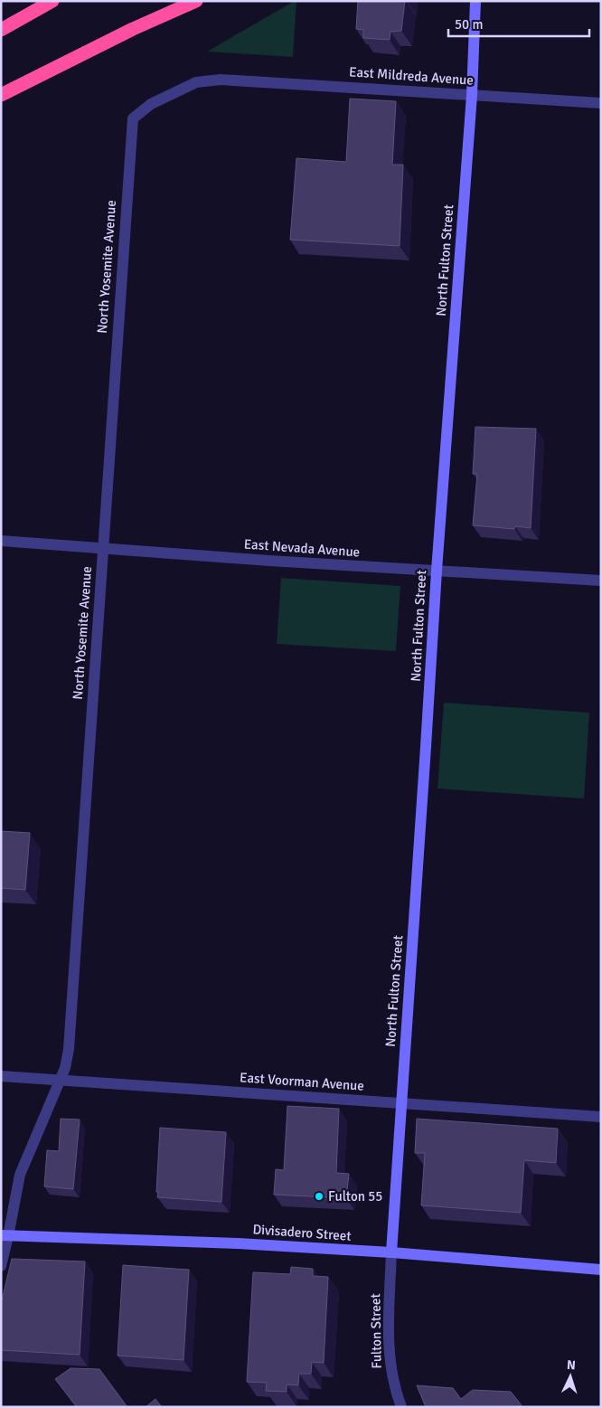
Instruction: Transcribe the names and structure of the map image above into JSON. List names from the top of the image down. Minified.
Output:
{"streets":{"main road":["North Fulton Street","Divisadero Street"],"street":["East Mildreda Avenue","North Yosemite Avenue","East Nevada Avenue","East Voorman Avenue","Fulton Street"]},"crossings":[["East Mildreda Avenue","North Fulton Street"],["East Mildreda Avenue","North Yosemite Avenue"],["North Fulton Street","East Nevada Avenue"],["North Fulton Street","East Voorman Avenue"],["North Fulton Street","Divisadero Street"],["North Fulton Street","Fulton Street"],["North Yosemite Avenue","East Nevada Avenue"],["North Yosemite Avenue","East Voorman Avenue"],["North Yosemite Avenue","Divisadero Street"],["Divisadero Street","Fulton Street"]],"places":["Fulton 55"],"scale_bar":"50 m","north":"top"}
